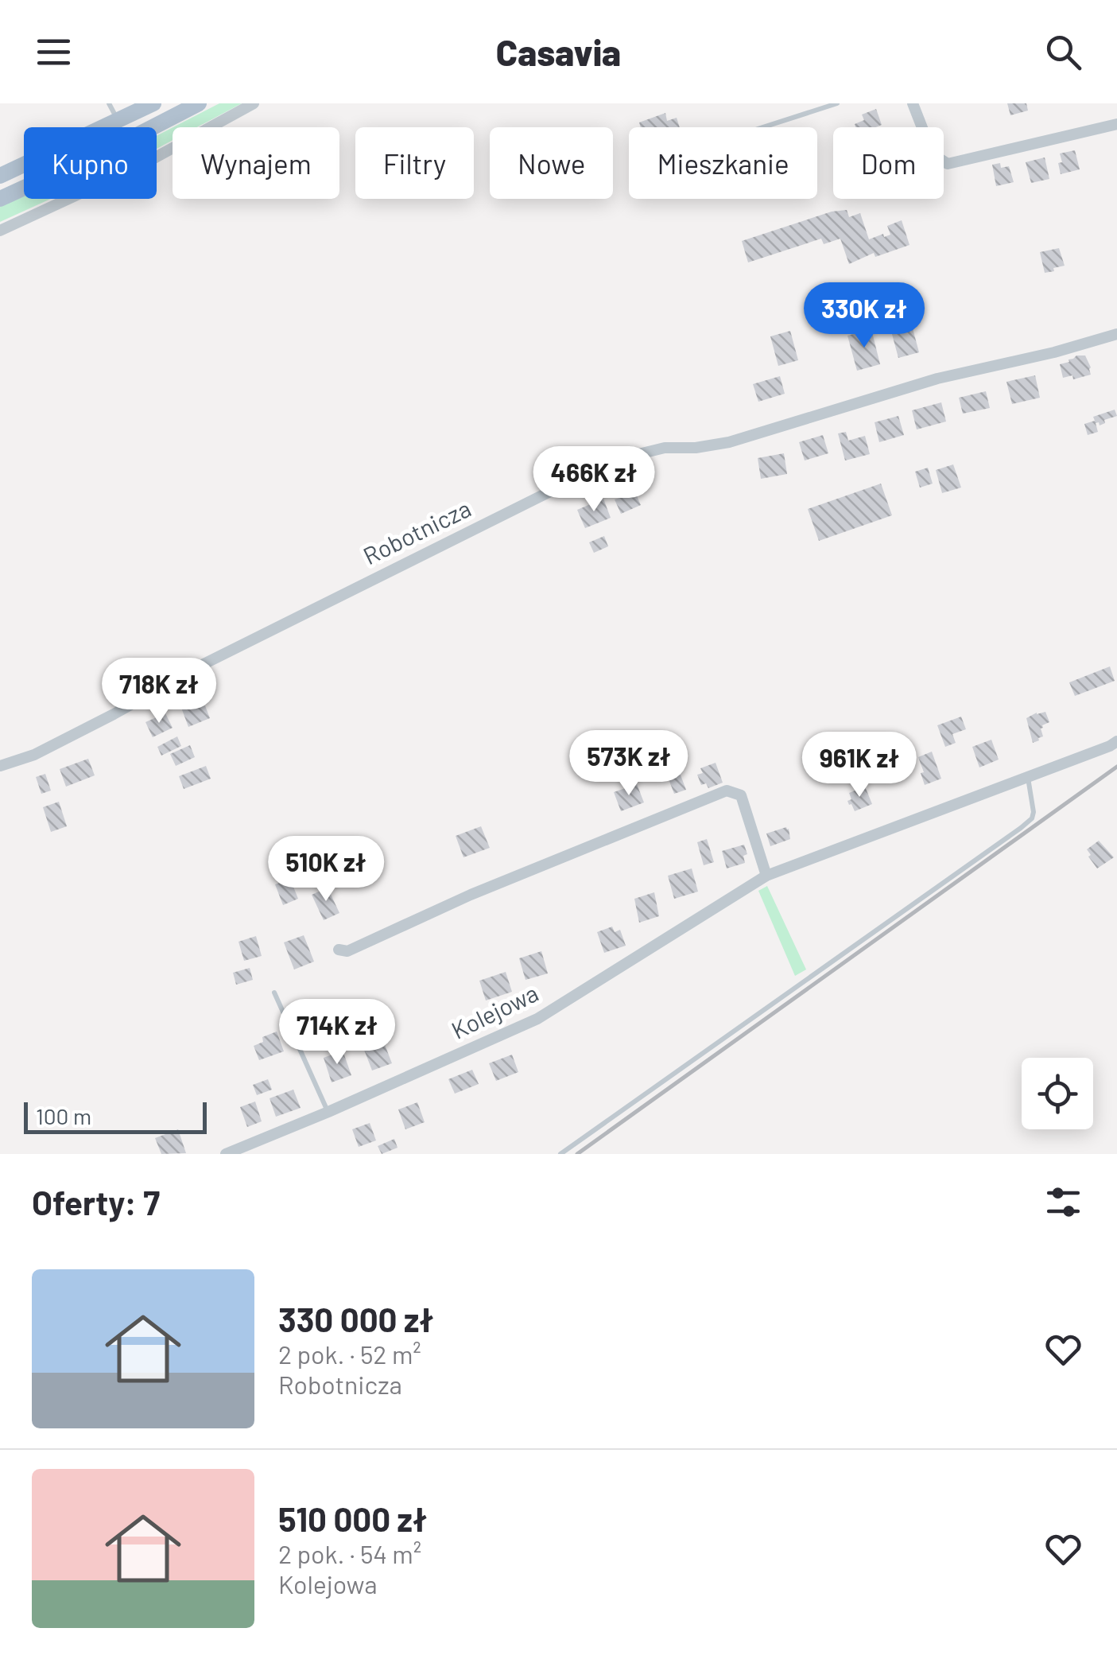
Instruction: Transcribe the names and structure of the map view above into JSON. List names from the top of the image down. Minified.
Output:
{"streets":{"street":["Robotnicza","Kolejowa"]},"scale_bar":"100 m","page":{"header":"Casavia","chip":["Kupno","Wynajem","Filtry","Nowe","Mieszkanie","Dom"],"price":["330K zł","466K zł","718K zł","573K zł","961K zł","510K zł","714K zł"],"scale":"100 m","heading":"Oferty: 7","list":[{"name":"330 000 zł","note":"2 pok. · 52 m² · Robotnicza"},{"name":"510 000 zł","note":"2 pok. · 54 m² · Kolejowa"}]}}
